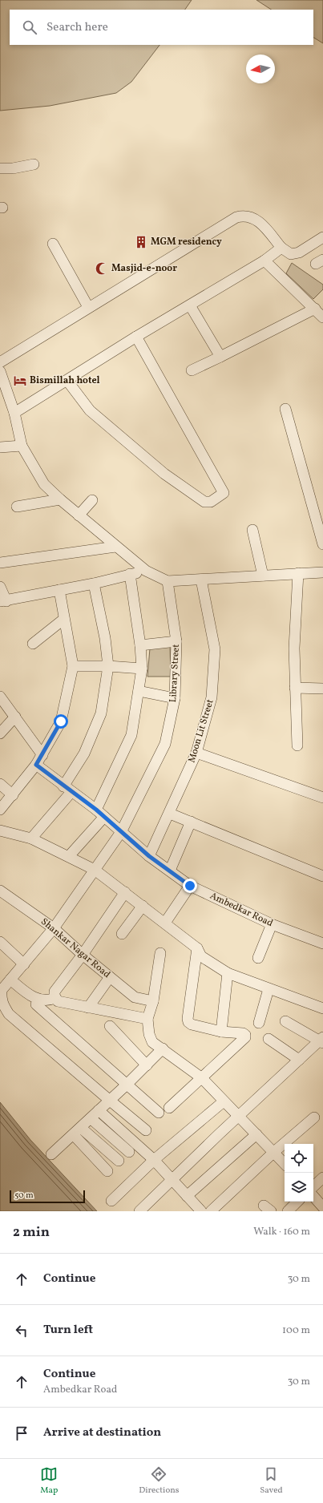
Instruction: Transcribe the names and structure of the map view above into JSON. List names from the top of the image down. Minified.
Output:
{"streets":{"street":["Library Street","Moon Lit Street","Ambedkar Road","Shankar Nagar Road"]},"crossings":[["Library Street","Ambedkar Road"],["Library Street","Shankar Nagar Road"],["Moon Lit Street","Ambedkar Road"]],"places":{"building":["MGM residency"],"mosque":["Masjid-e-noor"],"hotel":["Bismillah hotel"]},"scale_bar":"50 m","north":"left","page":{"search":"Search here","scale":"50 m","heading":["2 min","Walk · 160 m"],"list":[["Continue","30 m"],["Turn left","100 m"],["Continue","Ambedkar Road","30 m"],"Arrive at destination"],"nav":["Map","Directions","Saved"]}}
